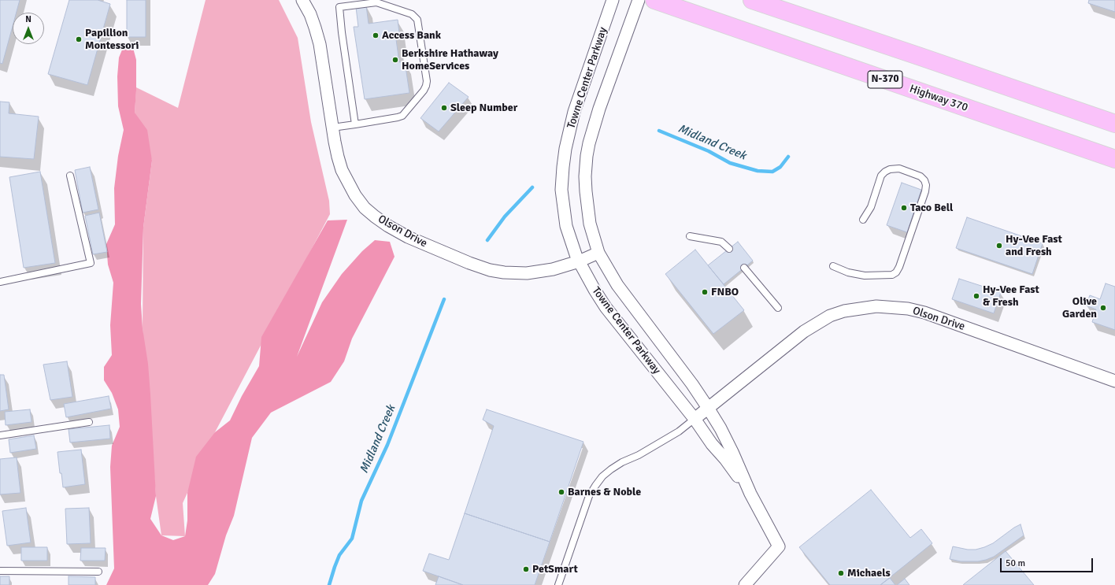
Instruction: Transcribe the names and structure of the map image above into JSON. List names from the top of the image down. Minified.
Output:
{"streets":{"highway":["N-370","Highway 370"],"street":["Towne Center Parkway","Olson Drive"]},"crossings":[["Towne Center Parkway","Olson Drive"]],"water":["Midland Creek"],"places":["Access Bank","Papillion Montessori","Berkshire Hathaway HomeServices","Sleep Number","Taco Bell","Hy-Vee Fast and Fresh","FNBO","Hy-Vee Fast & Fresh","Olive Garden","Barnes & Noble","PetSmart","Michaels"],"scale_bar":"50 m","north":"top"}
